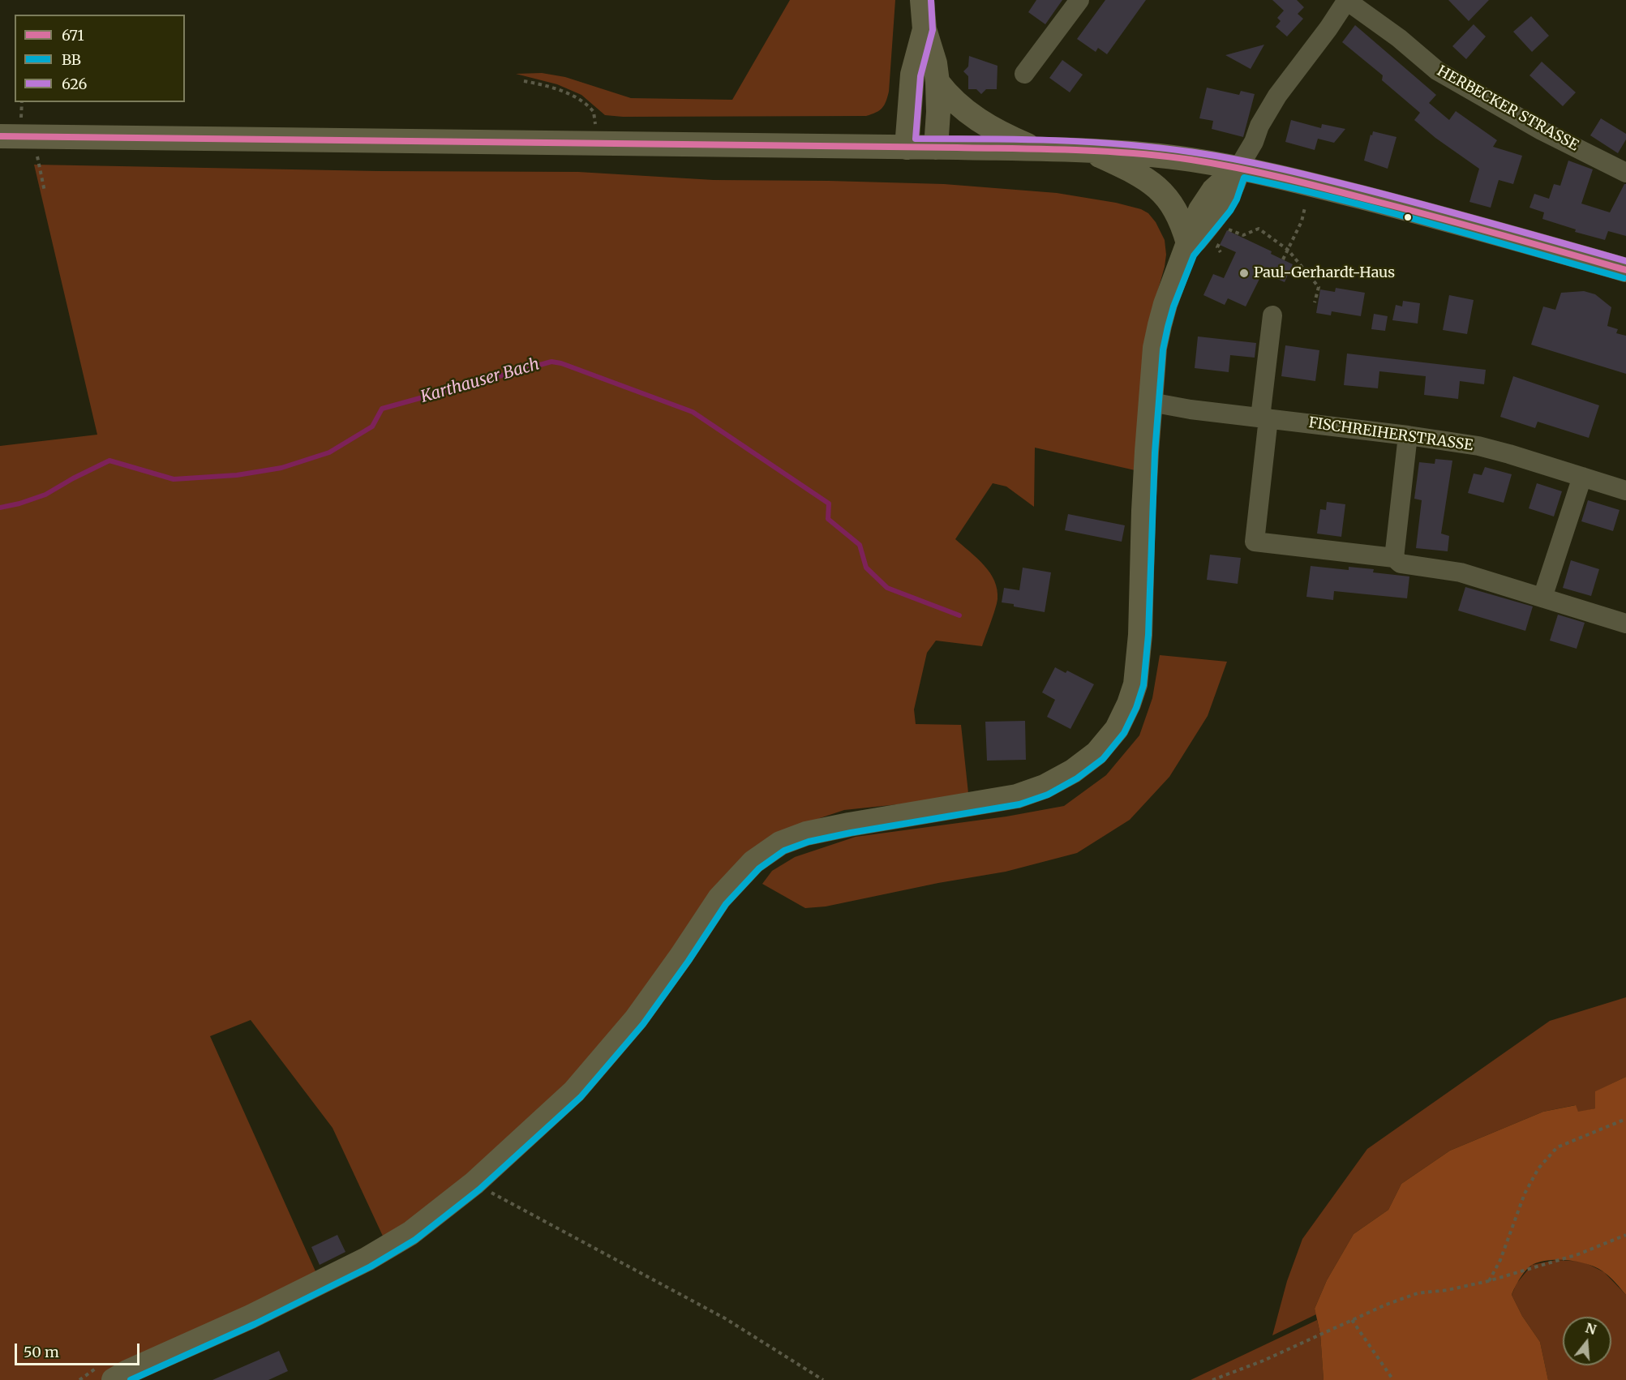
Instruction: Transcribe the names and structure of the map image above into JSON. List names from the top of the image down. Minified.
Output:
{"streets":{"street":["HERBECKER STRASSE","FISCHREIHERSTRASSE"]},"water":["Karthauser Bach"],"places":["Paul-Gerhardt-Haus"],"lines":["transit line 626","transit line 671","transit line BB"],"legend":["671","BB","626"],"scale_bar":"50 m","north":"top"}
